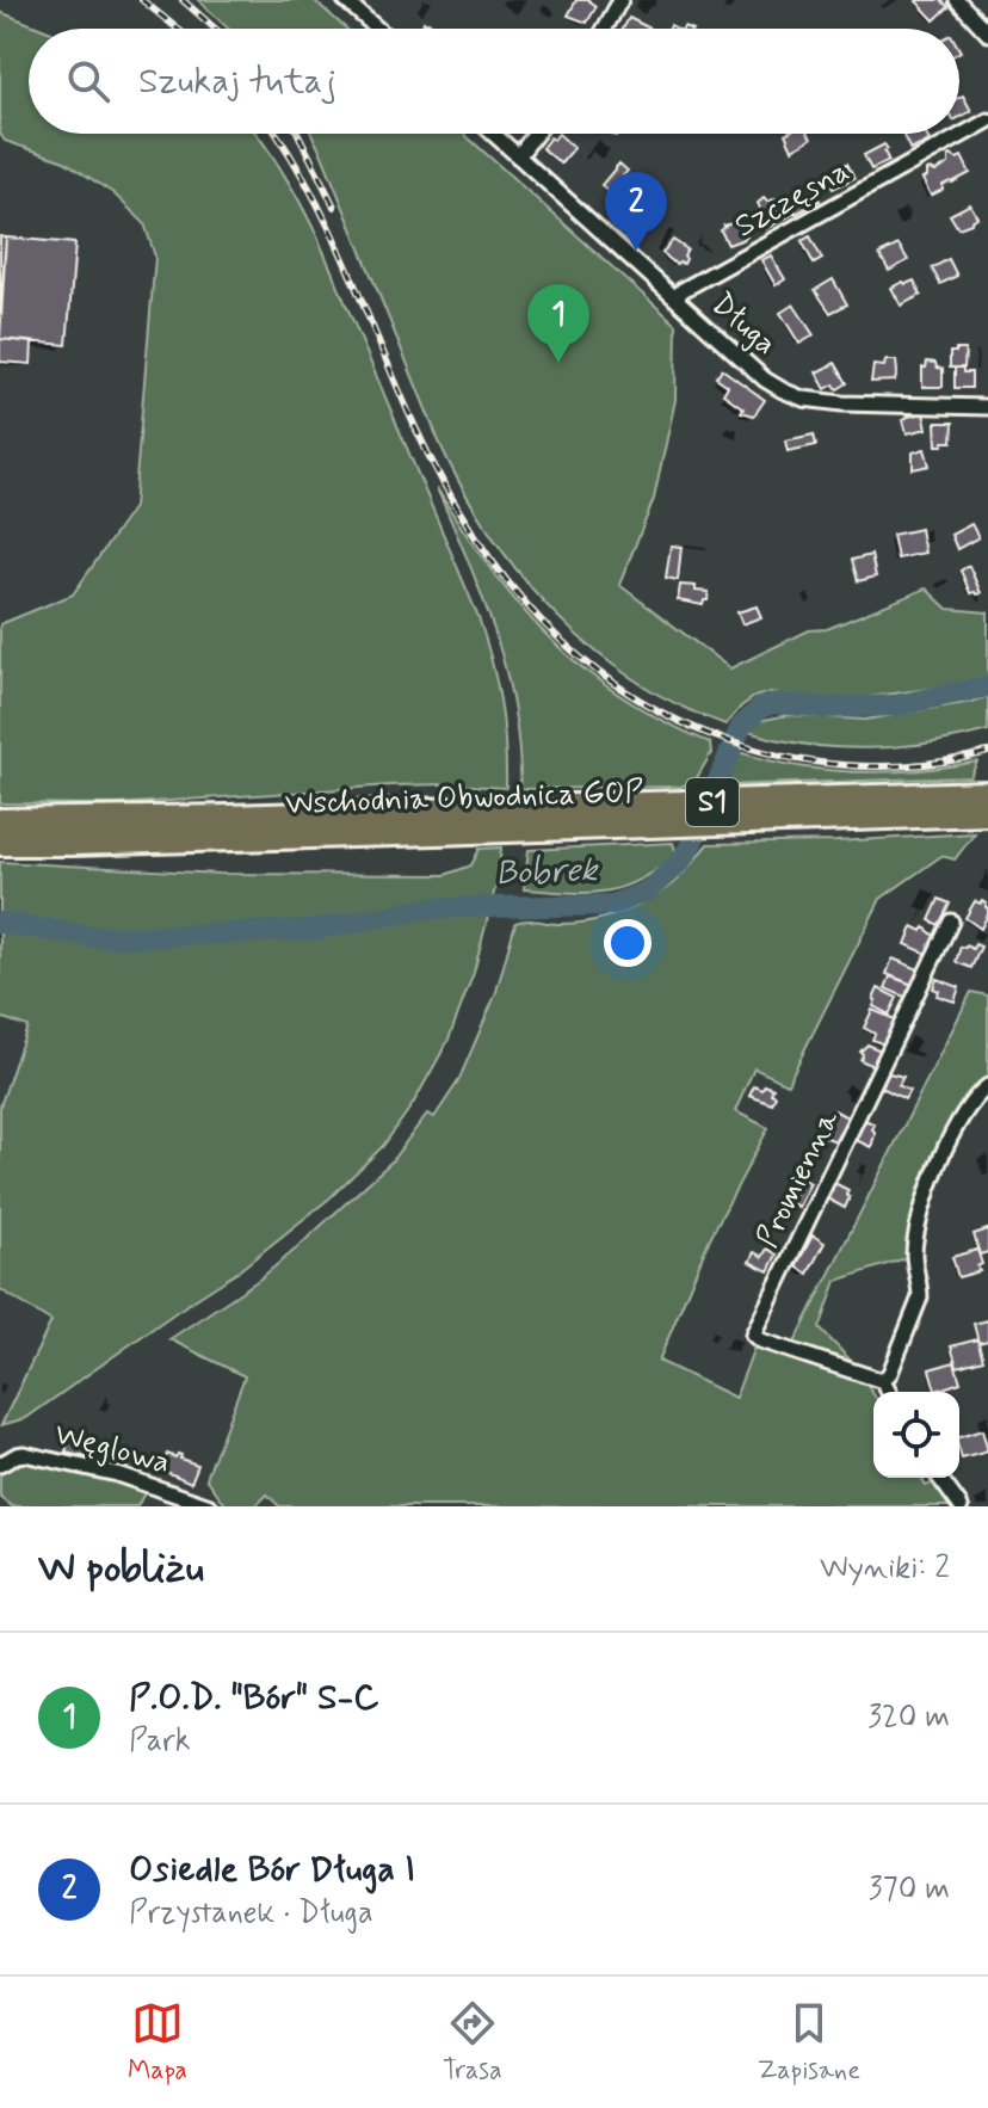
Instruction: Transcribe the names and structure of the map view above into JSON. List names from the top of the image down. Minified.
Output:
{"streets":{"highway":["Wschodnia Obwodnica GOP","S1"],"street":["Szczęsna","Długa","Promienna","Węglowa"]},"crossings":[["Szczęsna","Długa"]],"water":["Bobrek"],"page":{"search":"Szukaj tutaj","pins":["2","1"],"heading":["W pobliżu","Wyniki: 2"],"list":[{"mark":"1","name":"P.O.D. \"Bór\" S-C","note":"Park","value":"320 m"},{"mark":"2","name":"Osiedle Bór Długa I","note":"Przystanek · Długa","value":"370 m"}],"nav":["Mapa","Trasa","Zapisane"]}}
